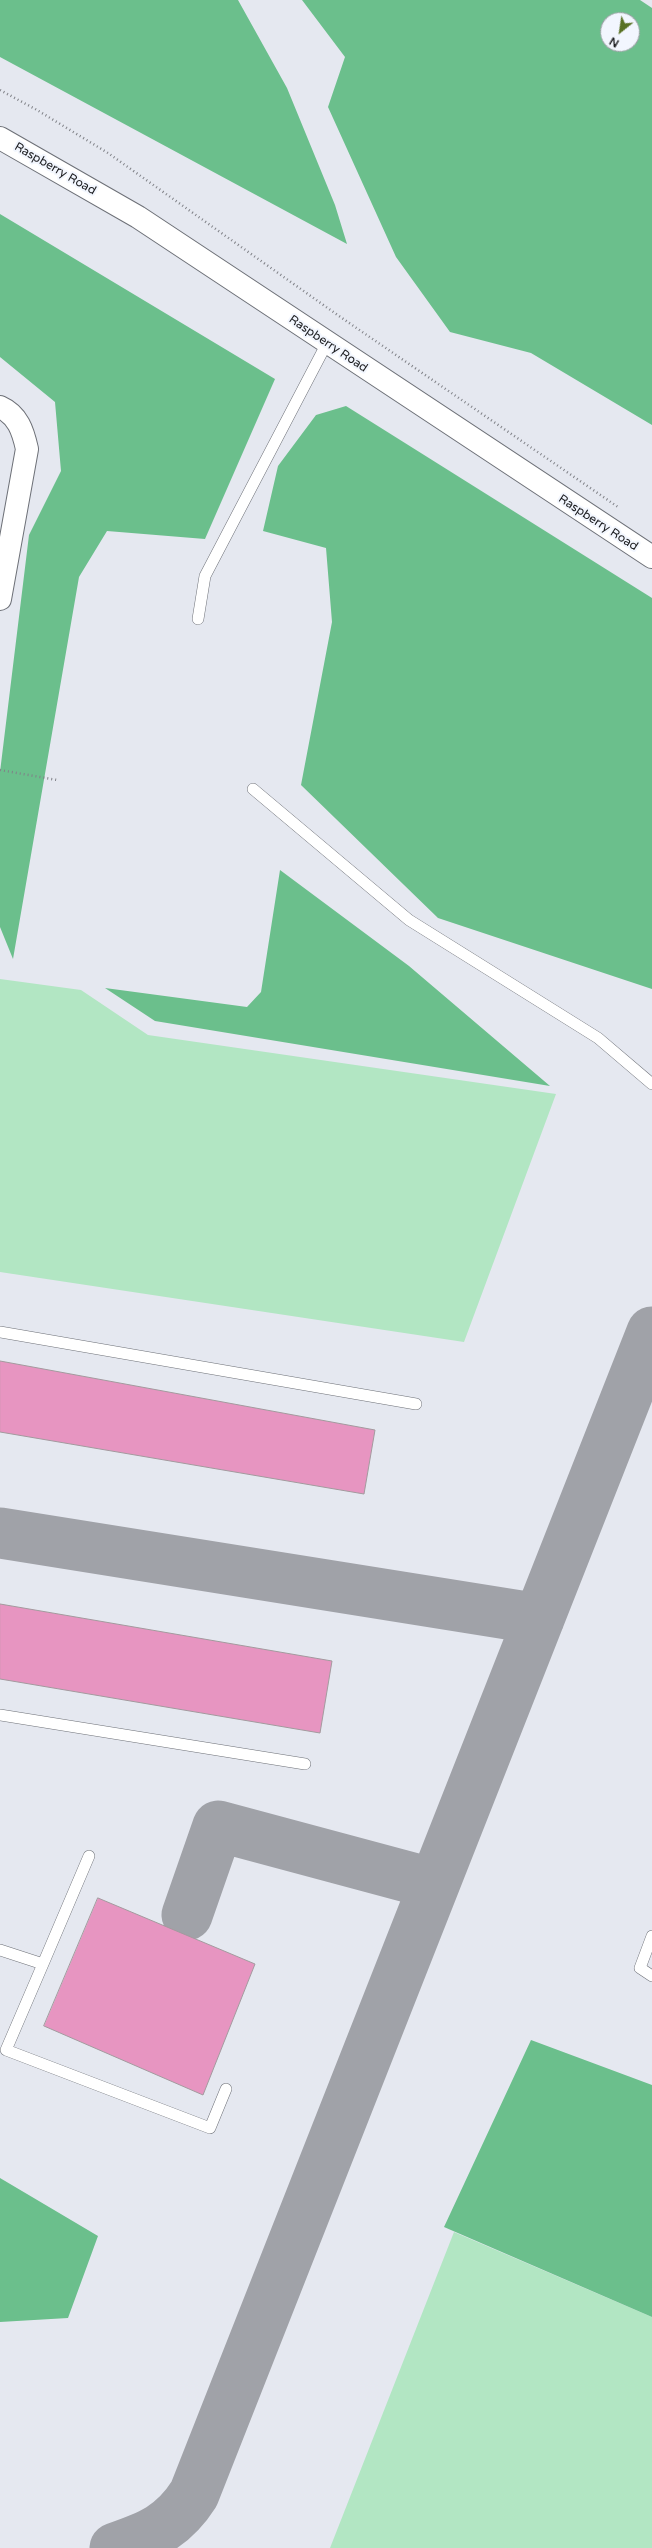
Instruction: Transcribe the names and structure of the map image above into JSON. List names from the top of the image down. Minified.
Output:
{"streets":{"street":["Raspberry Road"]},"north":"bottom left"}
